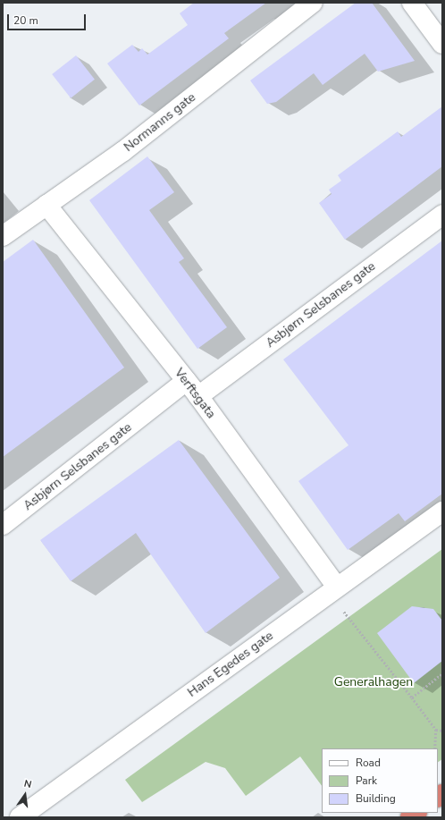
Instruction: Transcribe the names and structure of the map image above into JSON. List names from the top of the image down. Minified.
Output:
{"streets":{"street":["Normanns gate","Asbjørn Selsbanes gate","Verftsgata","Hans Egedes gate"]},"crossings":[["Normanns gate","Verftsgata"],["Asbjørn Selsbanes gate","Verftsgata"],["Verftsgata","Hans Egedes gate"]],"parks":["Generalhagen"],"legend":["Road","Park","Building"],"scale_bar":"20 m","north":"top"}
